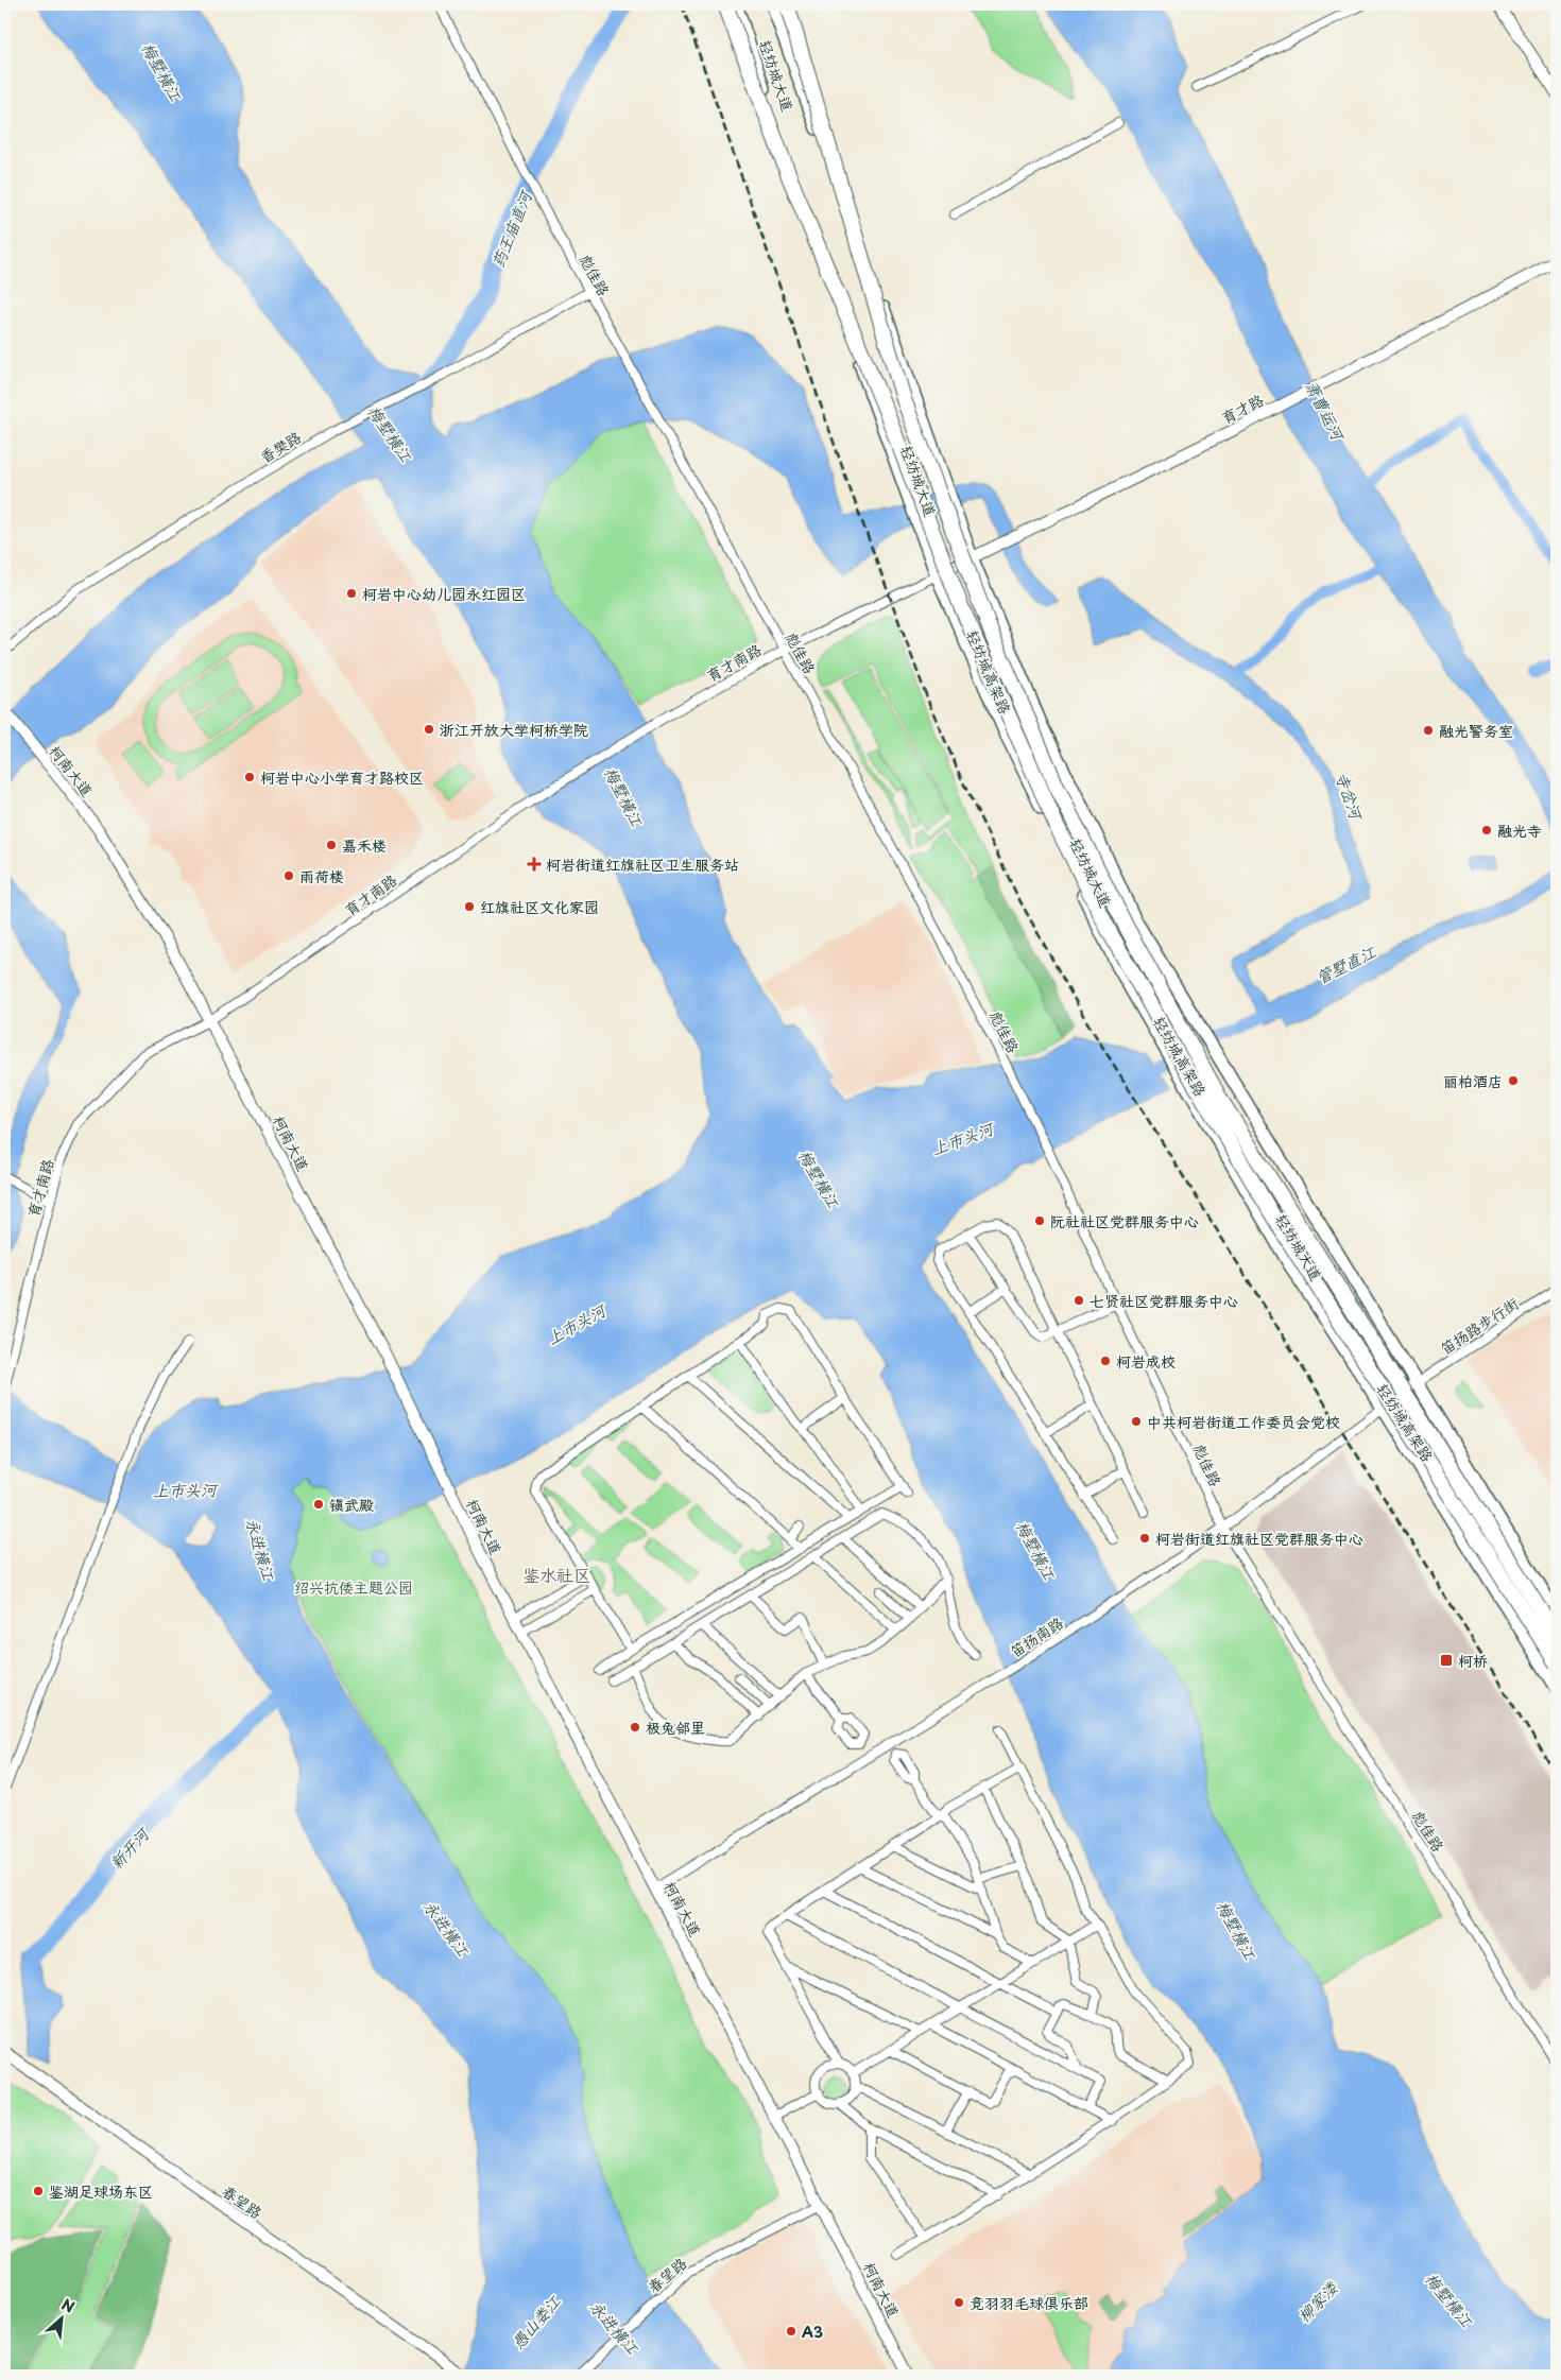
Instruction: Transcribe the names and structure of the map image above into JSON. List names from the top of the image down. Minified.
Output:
{"streets":{"highway":["轻纺城高架路"],"main road":["轻纺城大道","育才路","柯南大道","春望路"],"street":["彪佳路","香樊路","育才南路","笛扬路步行街","笛扬南路"]},"crossings":[["轻纺城大道","育才路"],["轻纺城大道","育才南路"],["轻纺城大道","笛扬路步行街"],["轻纺城大道","笛扬南路"],["彪佳路","香樊路"],["彪佳路","育才南路"],["彪佳路","笛扬南路"],["育才路","育才南路"],["育才南路","柯南大道"],["柯南大道","笛扬南路"],["柯南大道","春望路"],["笛扬路步行街","笛扬南路"]],"districts":["鉴水社区"],"water":["梅墅横江","药王庙直河","萧曹运河","寺岔河","管墅直江","上市头河","永进横江","新开河","柳家溇","愚山娄江"],"parks":["绍兴抗倭主题公园"],"places":{"other":["柯岩中心幼儿园永红园区","浙江开放大学柯桥学院","融光警务室","柯岩中心小学育才路校区","融光寺","嘉禾楼","雨荷楼","红旗社区文化家园","丽柏酒店","阮社社区党群服务中心","七贤社区党群服务中心","柯岩成校","中共柯岩街道工作委员会党校","镇武殿","柯岩街道红旗社区党群服务中心","极兔邻里","鉴湖足球场东区","竞羽羽毛球俱乐部","A3"],"health":["柯岩街道红旗社区卫生服务站"],"transit":["柯桥"]},"north":"top right"}
